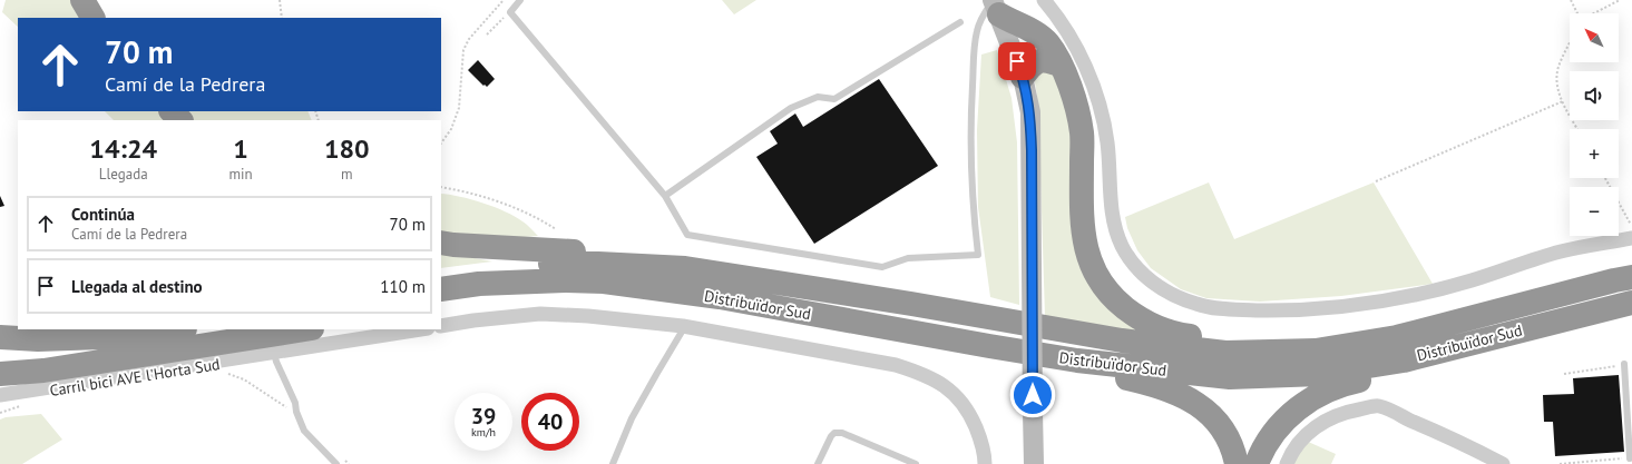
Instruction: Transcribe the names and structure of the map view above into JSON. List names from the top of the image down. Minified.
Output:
{"streets":{"highway":["Distribuïdor Sud"],"path":["Carril bici AVE l'Horta Sud"]},"north":"top left","page":{"map_buttons":["+","−"],"turn":["70 m","Camí de la Pedrera"],"eta":["14:24","Llegada","1","min","180","m"],"list":[{"name":"Continúa","note":"Camí de la Pedrera","value":"70 m"},{"name":"Llegada al destino","value":"110 m"}],"speed":"39 km/h","limit":"40"}}
